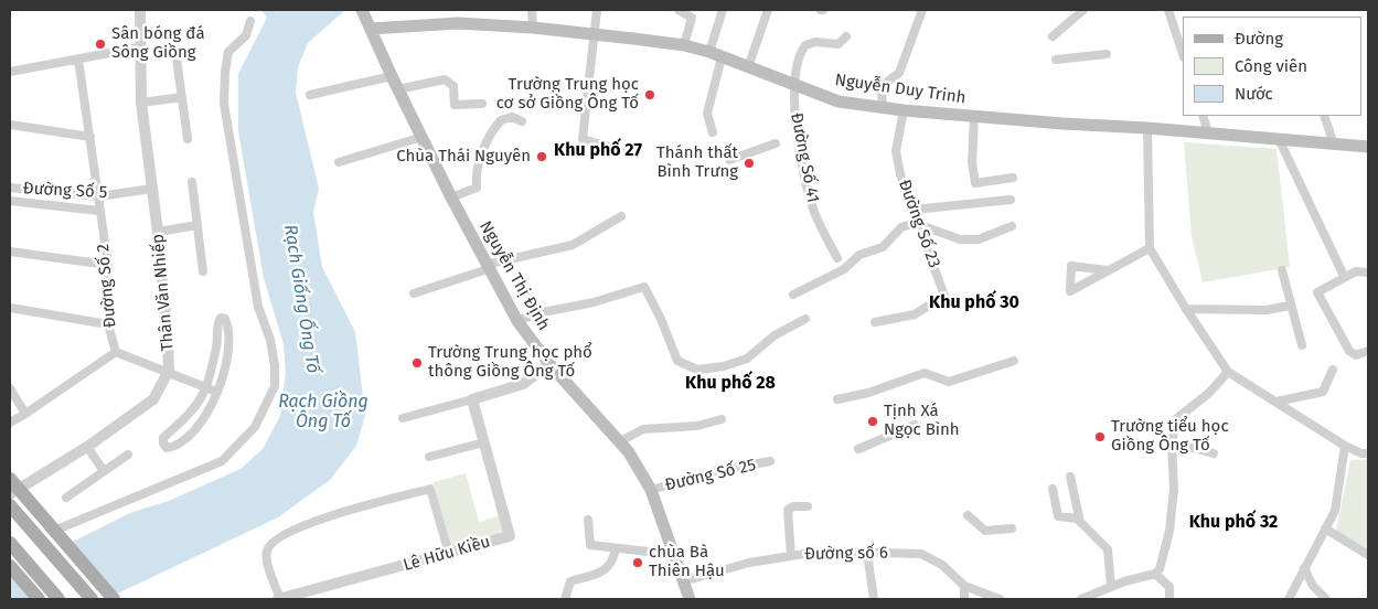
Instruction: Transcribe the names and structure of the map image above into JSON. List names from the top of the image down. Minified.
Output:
{"streets":{"main road":["Nguyễn Duy Trinh","Nguyễn Thị Định"],"street":["Đường Số 41","Đường Số 5","Đường Số 23","Đường Số 2","Thân Văn Nhiếp","Đường Số 25","Lê Hữu Kiều","Đường số 6"]},"crossings":[["Nguyễn Duy Trinh","Đường Số 41"],["Nguyễn Duy Trinh","Đường Số 23"],["Nguyễn Duy Trinh","Nguyễn Thị Định"],["Đường Số 5","Đường Số 2"],["Đường Số 5","Thân Văn Nhiếp"],["Nguyễn Thị Định","Đường Số 25"],["Nguyễn Thị Định","Đường số 6"]],"districts":["Khu phố 27","Khu phố 30","Khu phố 28","Khu phố 32"],"water":["Rạch Giống Ống Tố","Rạch Giồng Ông Tố"],"places":["Sân bóng đá Sông Giồng","Trường Trung học cơ sở Giồng Ông Tố","Chùa Thái Nguyên","Thánh thất Bình Trưng","Trường Trung học phổ thông Giồng Ông Tố","Tịnh Xá Ngọc Bình","Trường tiểu học Giồng Ông Tố","chùa Bà Thiên Hậu"],"legend":["Đường","Công viên","Nước"]}
